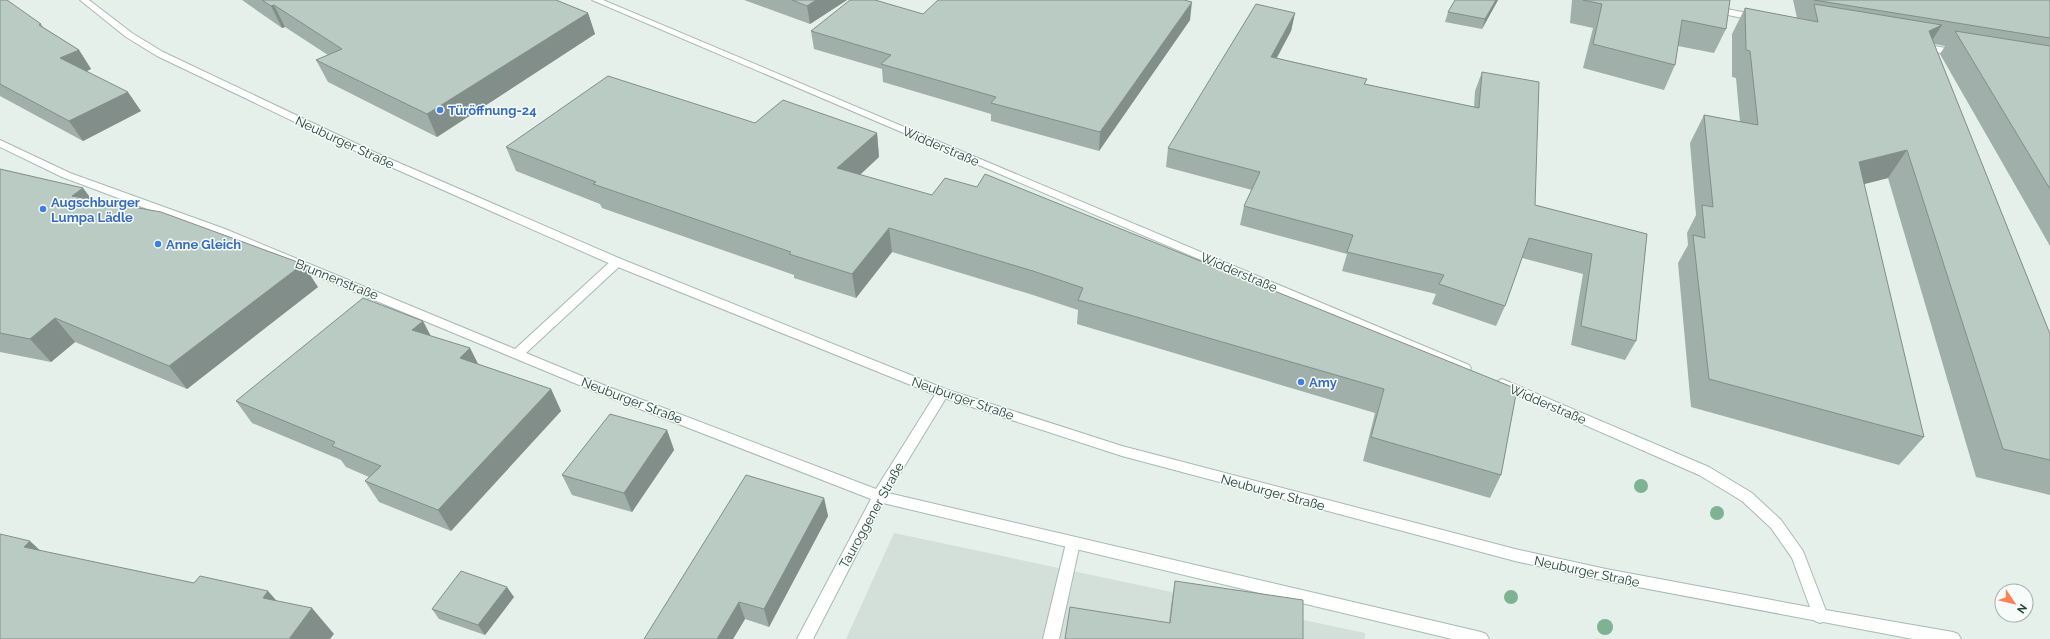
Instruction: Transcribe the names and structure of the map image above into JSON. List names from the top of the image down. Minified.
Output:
{"streets":{"street":["Neuburger Straße","Widderstraße","Brunnenstraße","Tauroggener Straße"]},"crossings":[["Neuburger Straße","Widderstraße"],["Neuburger Straße","Brunnenstraße"],["Neuburger Straße","Tauroggener Straße"]],"places":["Türöffnung-24","Augschburger Lumpa Lädle","Anne Gleich","Amy"],"north":"bottom right"}
